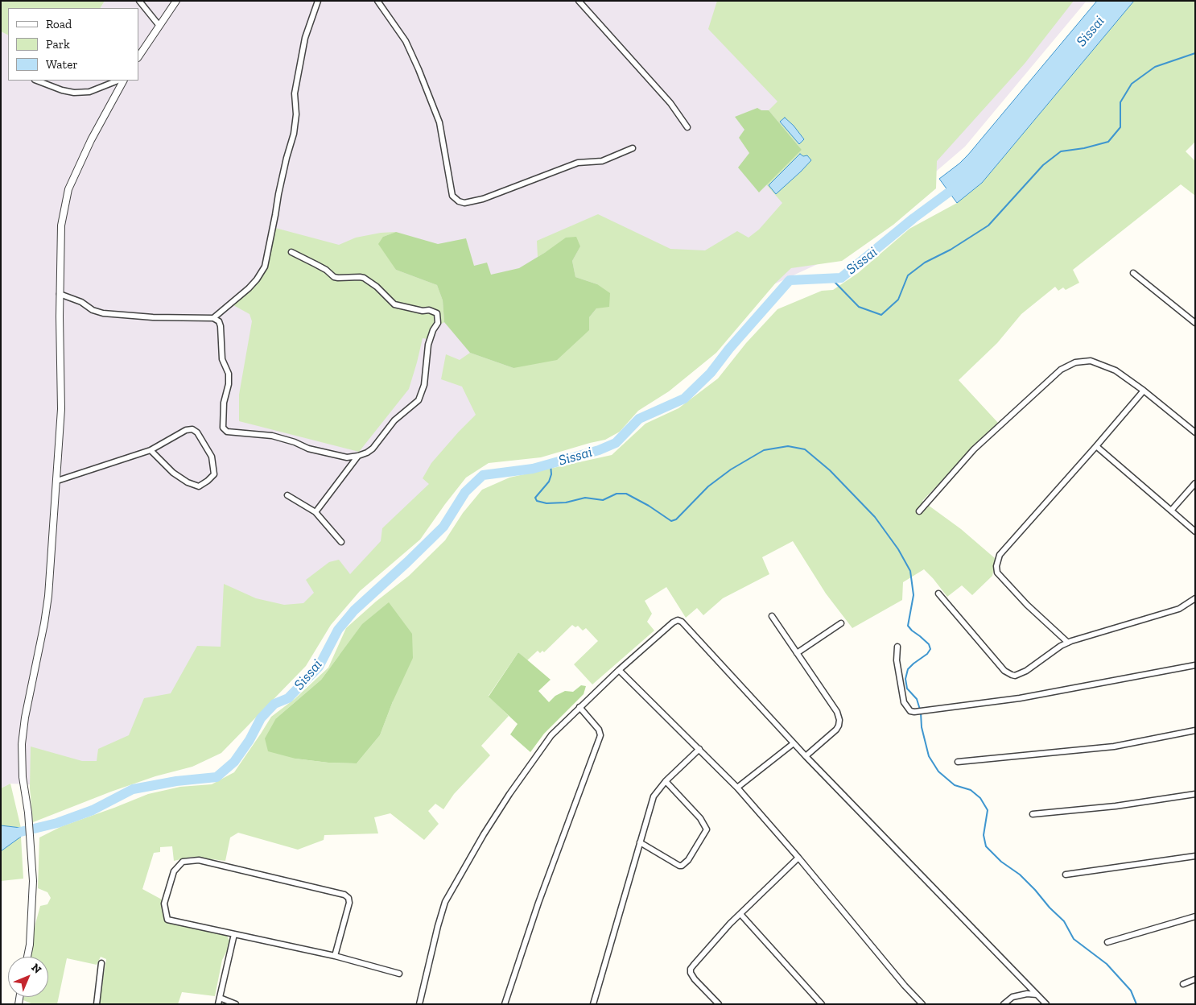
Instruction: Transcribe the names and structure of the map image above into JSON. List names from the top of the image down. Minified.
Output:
{"water":["Sissai"],"legend":["Road","Park","Water"],"north":"top right"}
